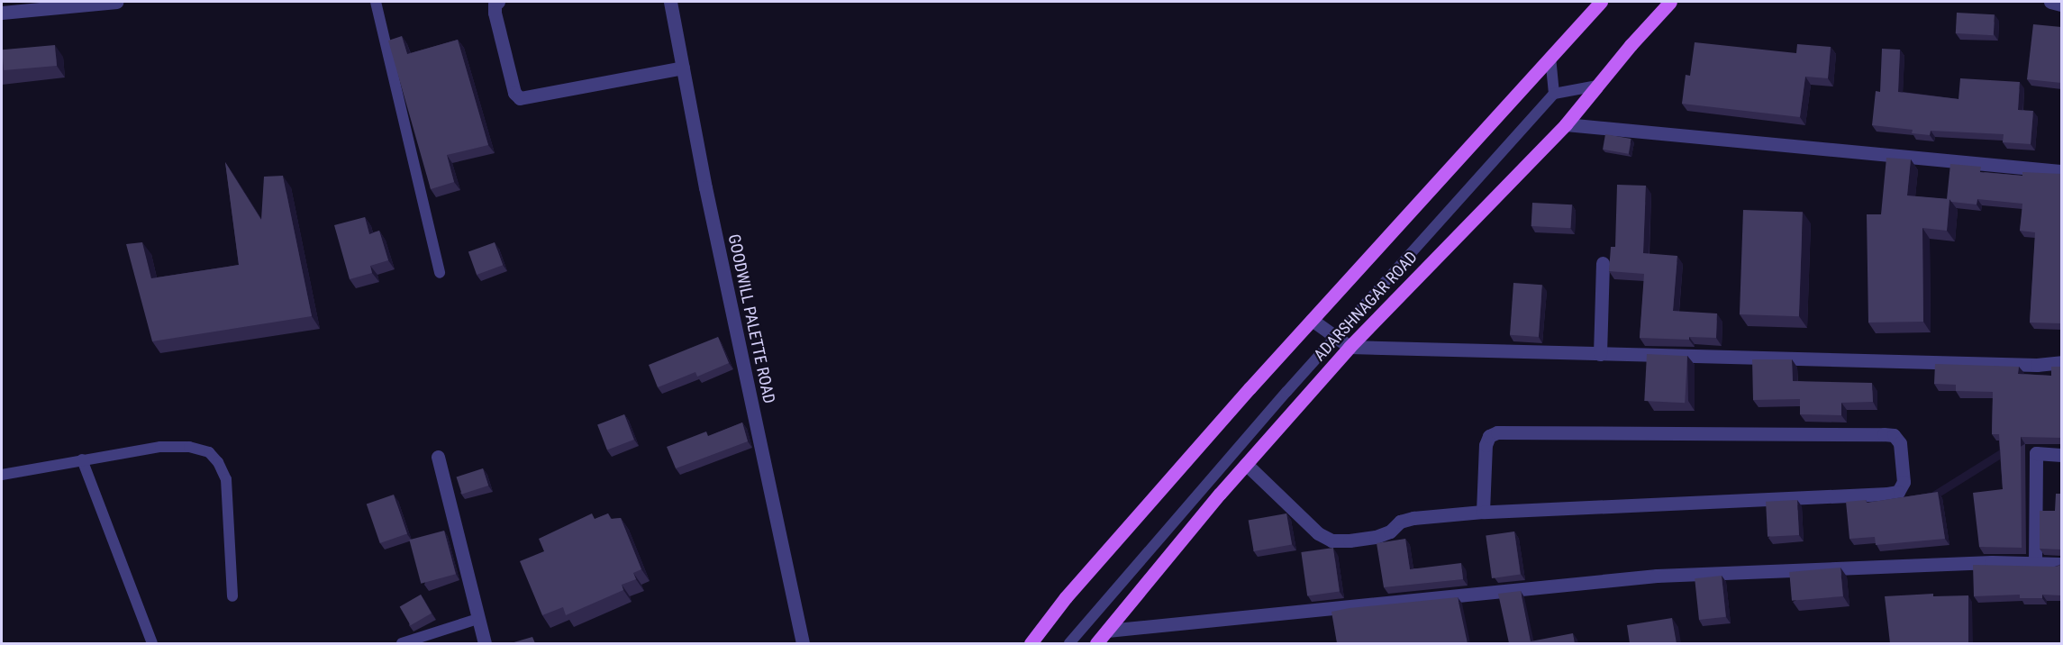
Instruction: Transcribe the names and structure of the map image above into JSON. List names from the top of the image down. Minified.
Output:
{"streets":{"main road":["ADARSHNAGAR ROAD"],"street":["GOODWILL PALETTE ROAD"]}}
